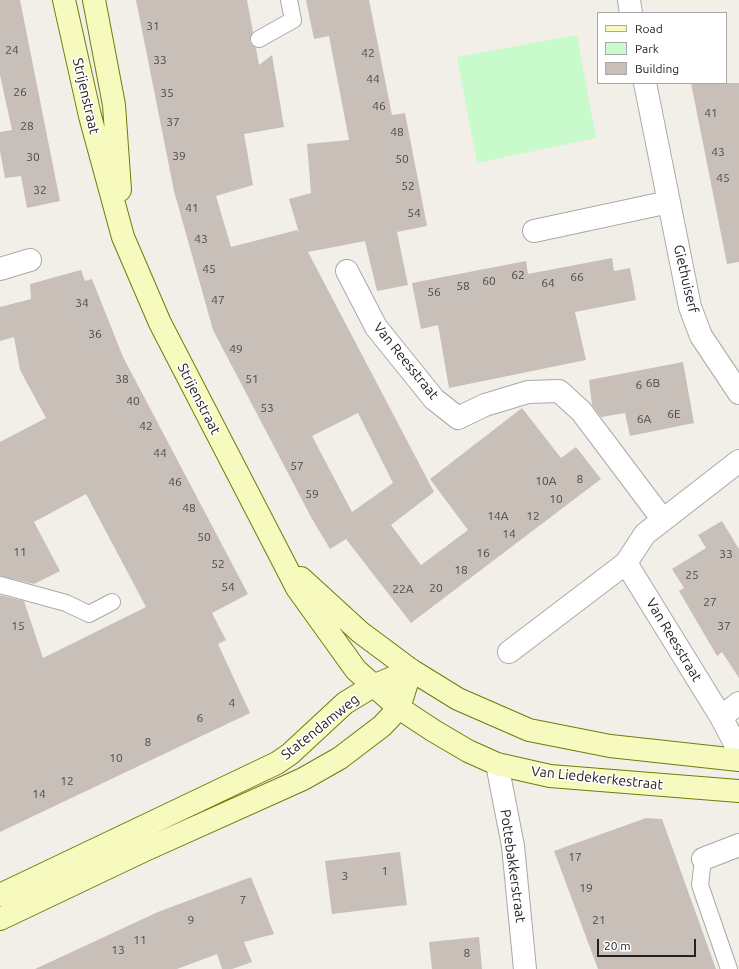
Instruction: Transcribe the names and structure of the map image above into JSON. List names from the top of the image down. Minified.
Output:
{"streets":{"street":["Strijenstraat","Giethuiserf","Van Reesstraat","Statendamweg","Van Liedekerkestraat","Pottebakkerstraat"]},"crossings":[["Strijenstraat","Statendamweg"],["Strijenstraat","Van Liedekerkestraat"],["Statendamweg","Van Liedekerkestraat"],["Van Liedekerkestraat","Pottebakkerstraat"]],"house_numbers":["31","24","42","33","44","26","35","46","41","37","28","48","43","39","30","50","45","52","32","41","54","43","45","62","66","60","64","58","56","47","34","36","49","38","51","6B","6","40","53","6E","6A","42","44","57","8","10A","46","59","10","48","14A","12","14","50","11","16","33","52","18","25","54","20","22A","27","15","37","4","6","8","10","12","14","17","1","3","19","7","9","21","11","13","8"],"legend":["Road","Park","Building"],"scale_bar":"20 m"}
